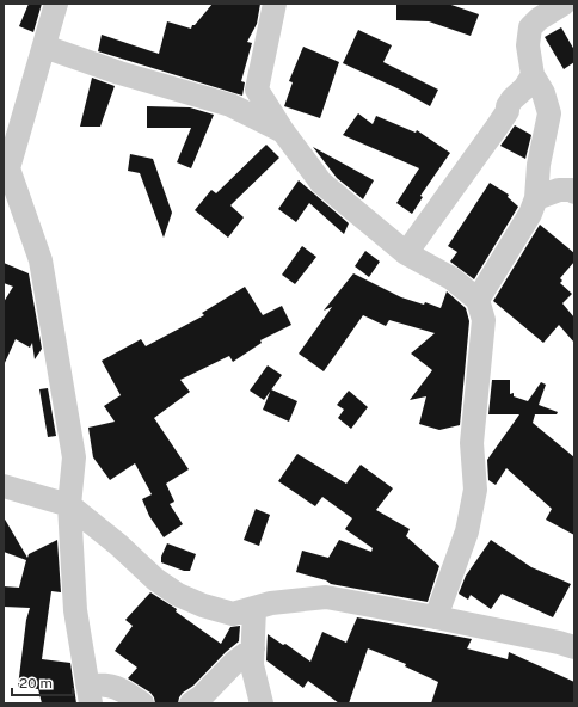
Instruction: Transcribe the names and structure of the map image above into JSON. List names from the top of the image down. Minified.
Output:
{"scale_bar":"20 m"}
